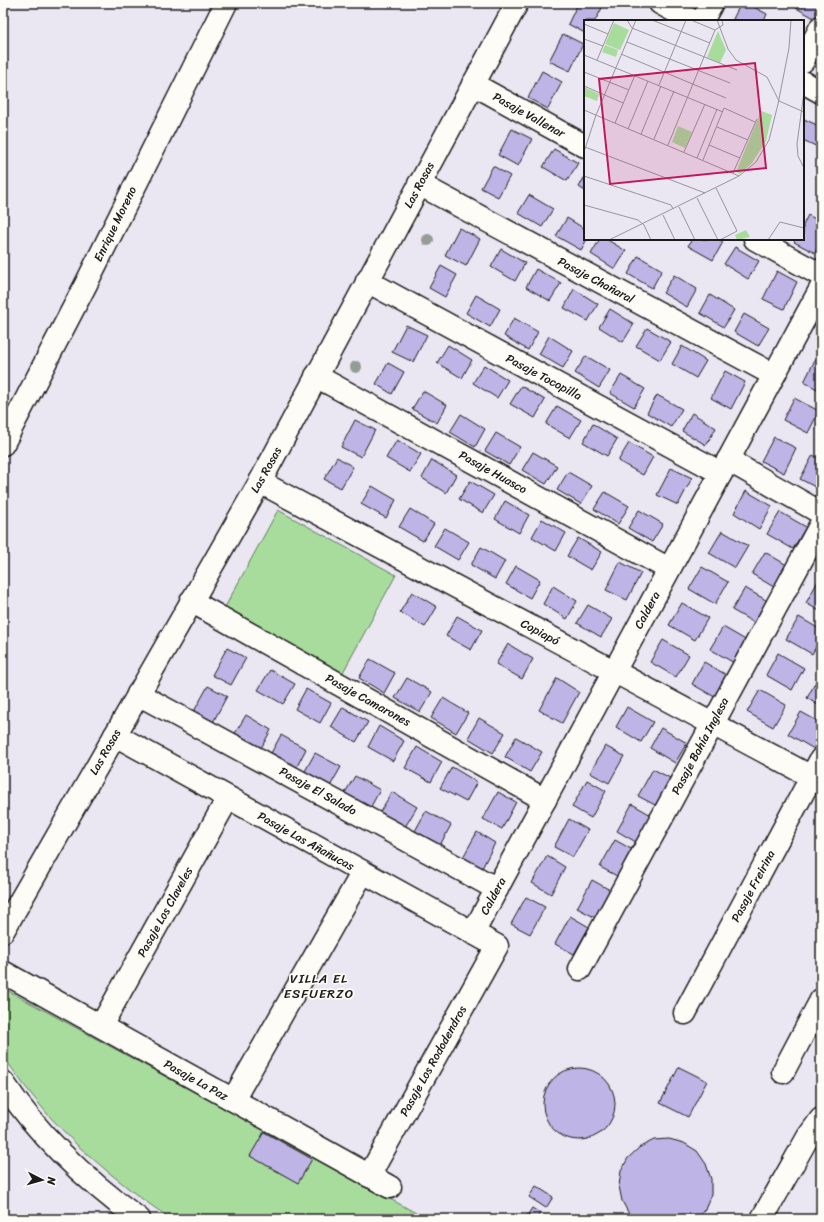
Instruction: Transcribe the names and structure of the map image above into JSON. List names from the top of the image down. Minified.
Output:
{"streets":{"street":["Pasaje Vallenar","Las Rosas","Enrique Moreno","Pasaje Chañaral","Pasaje Tocopilla","Pasaje Huasco","Caldera","Copiapó","Pasaje Camarones","Pasaje Bahía Inglesa","Pasaje El Salado","Pasaje Las Añañucas","Pasaje Freirina","Pasaje Los Claveles","Pasaje Los Rododendros","Pasaje La Paz"]},"crossings":[["Pasaje Vallenar","Las Rosas"],["Las Rosas","Pasaje Chañaral"],["Las Rosas","Pasaje Tocopilla"],["Las Rosas","Pasaje Huasco"],["Las Rosas","Copiapó"],["Las Rosas","Pasaje Camarones"],["Las Rosas","Pasaje El Salado"],["Las Rosas","Pasaje Las Añañucas"],["Pasaje Chañaral","Caldera"],["Pasaje Tocopilla","Caldera"],["Pasaje Huasco","Caldera"],["Caldera","Copiapó"],["Caldera","Pasaje Camarones"],["Caldera","Pasaje El Salado"],["Caldera","Pasaje Las Añañucas"],["Copiapó","Pasaje Bahía Inglesa"],["Copiapó","Pasaje Freirina"],["Pasaje Las Añañucas","Pasaje Los Claveles"],["Pasaje Las Añañucas","Pasaje Los Rododendros"],["Pasaje Los Claveles","Pasaje La Paz"],["Pasaje Los Rododendros","Pasaje La Paz"]],"districts":["VILLA EL ESFUERZO"],"north":"right"}
